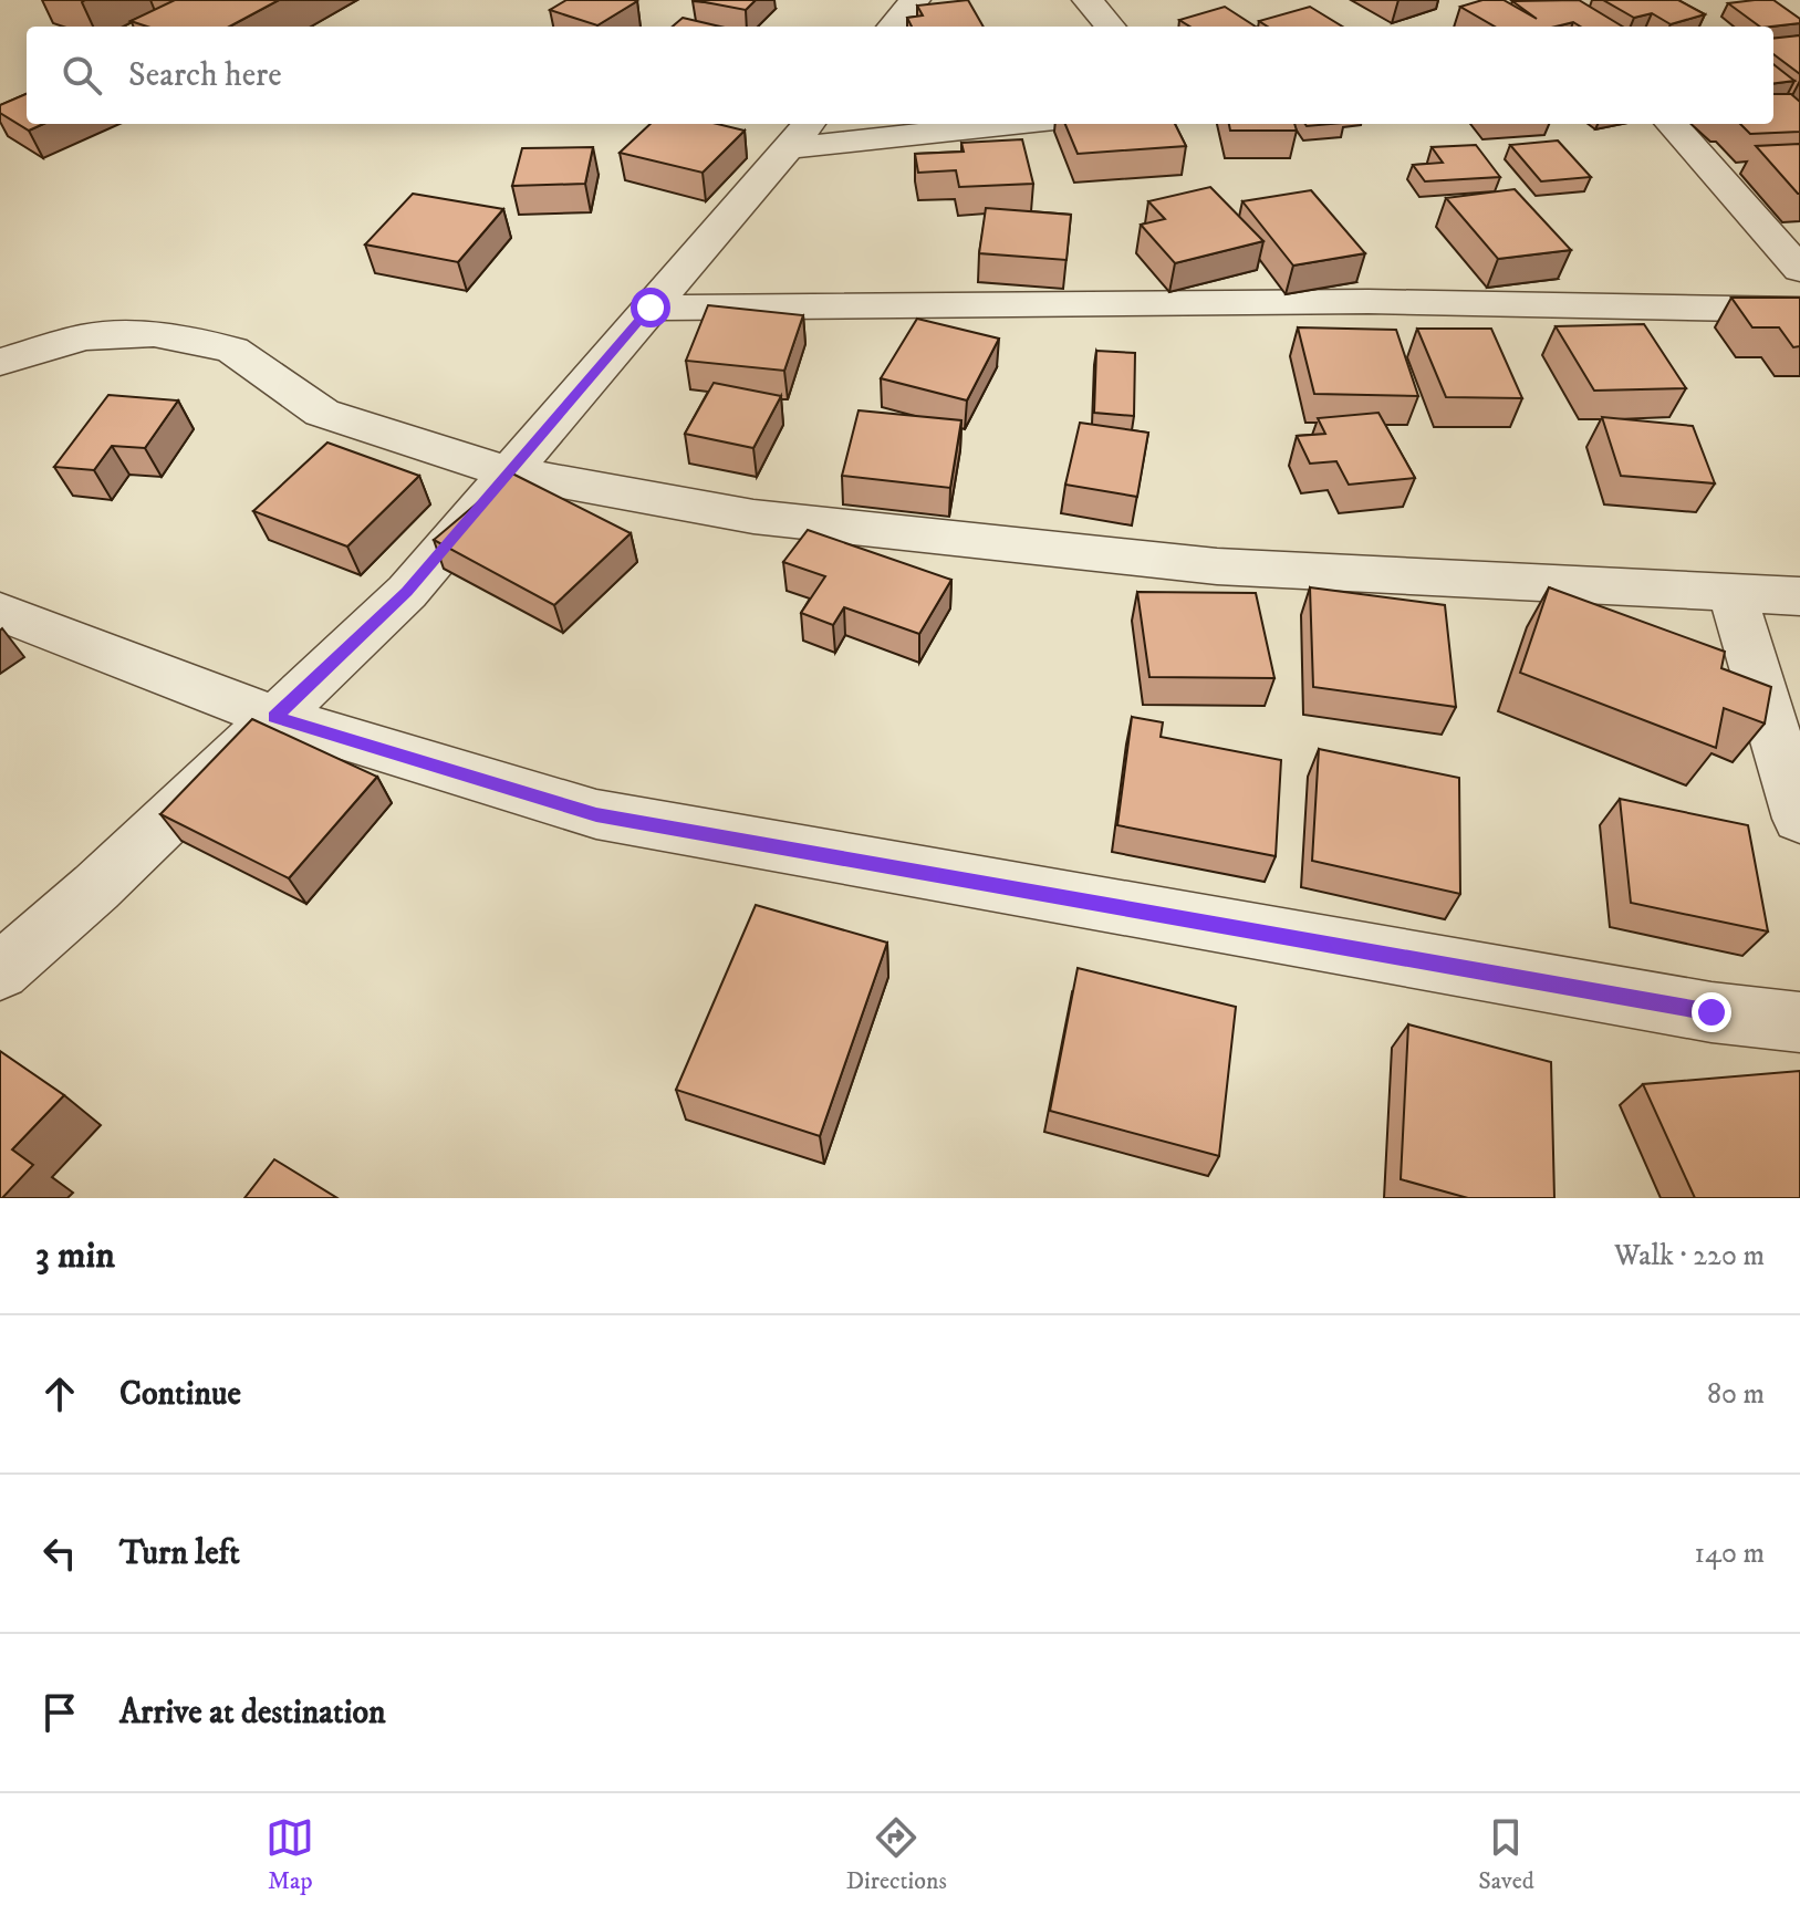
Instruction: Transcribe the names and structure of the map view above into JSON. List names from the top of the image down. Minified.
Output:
{"page":{"search":"Search here","heading":["3 min","Walk · 220 m"],"list":[["Continue","80 m"],["Turn left","140 m"],"Arrive at destination"],"nav":["Map","Directions","Saved"]}}
